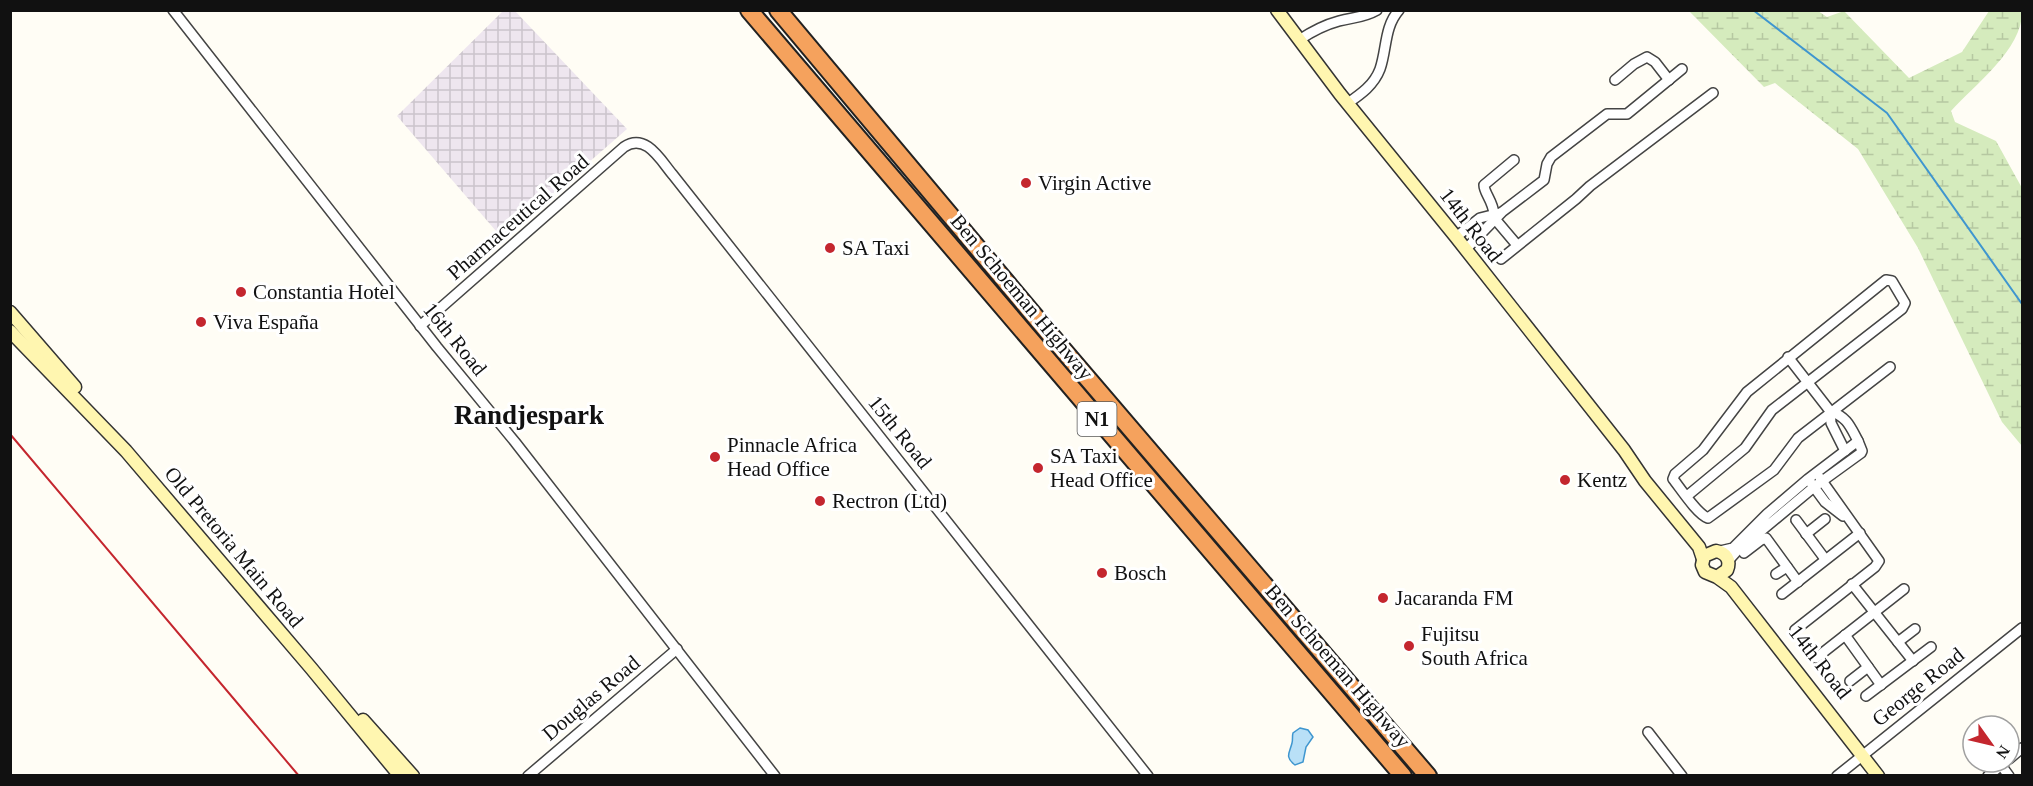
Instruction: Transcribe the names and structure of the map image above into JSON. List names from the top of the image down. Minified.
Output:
{"streets":{"highway":["Ben Schoeman Highway","N1"],"street":["Pharmaceutical Road","14th Road","16th Road","15th Road","Old Pretoria Main Road","George Road","Douglas Road"]},"crossings":[["Pharmaceutical Road","16th Road"],["Pharmaceutical Road","15th Road"],["14th Road","George Road"],["16th Road","Douglas Road"]],"districts":["Randjespark"],"places":["Virgin Active","SA Taxi","Constantia Hotel","Viva España","Pinnacle Africa Head Office","SA Taxi Head Office","Kentz","Rectron (Ltd)","Bosch","Jacaranda FM","Fujitsu South Africa"],"north":"bottom right"}
